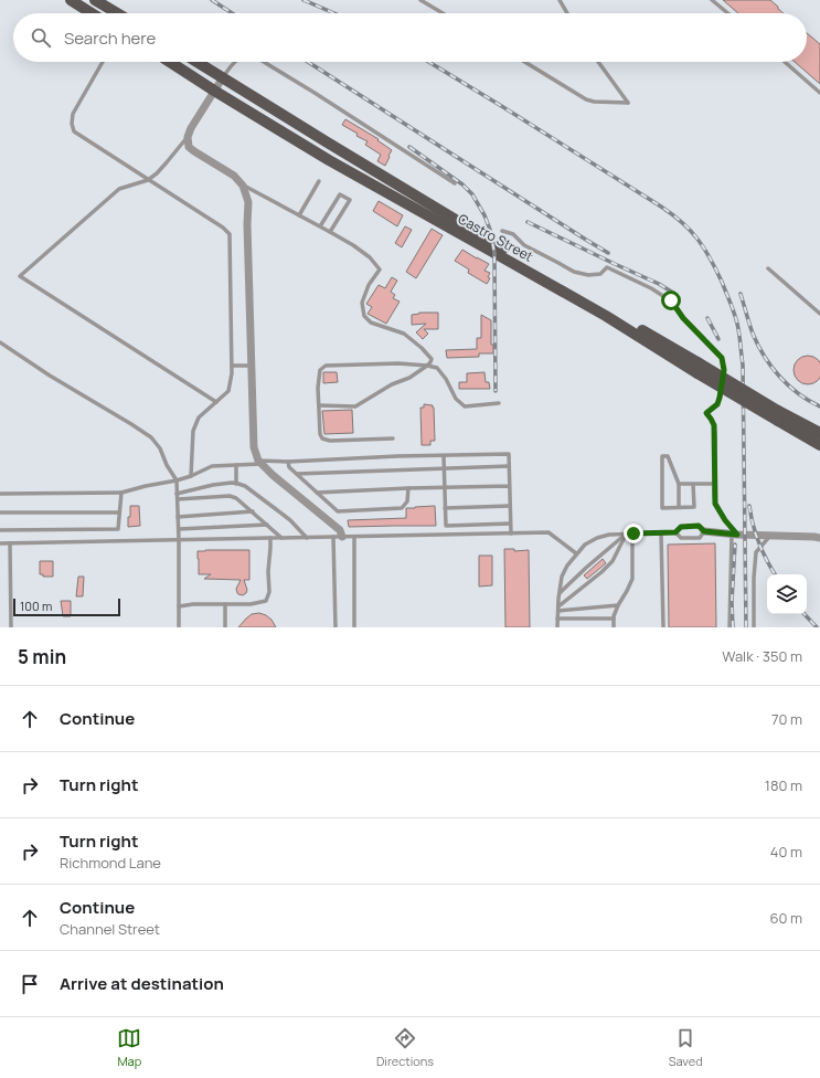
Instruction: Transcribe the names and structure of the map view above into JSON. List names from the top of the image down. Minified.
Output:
{"streets":{"main road":["Castro Street"]},"scale_bar":"100 m","page":{"search":"Search here","scale":"100 m","heading":["5 min","Walk · 350 m"],"list":[["Continue","70 m"],["Turn right","180 m"],["Turn right","Richmond Lane","40 m"],["Continue","Channel Street","60 m"],"Arrive at destination"],"nav":["Map","Directions","Saved"]}}
